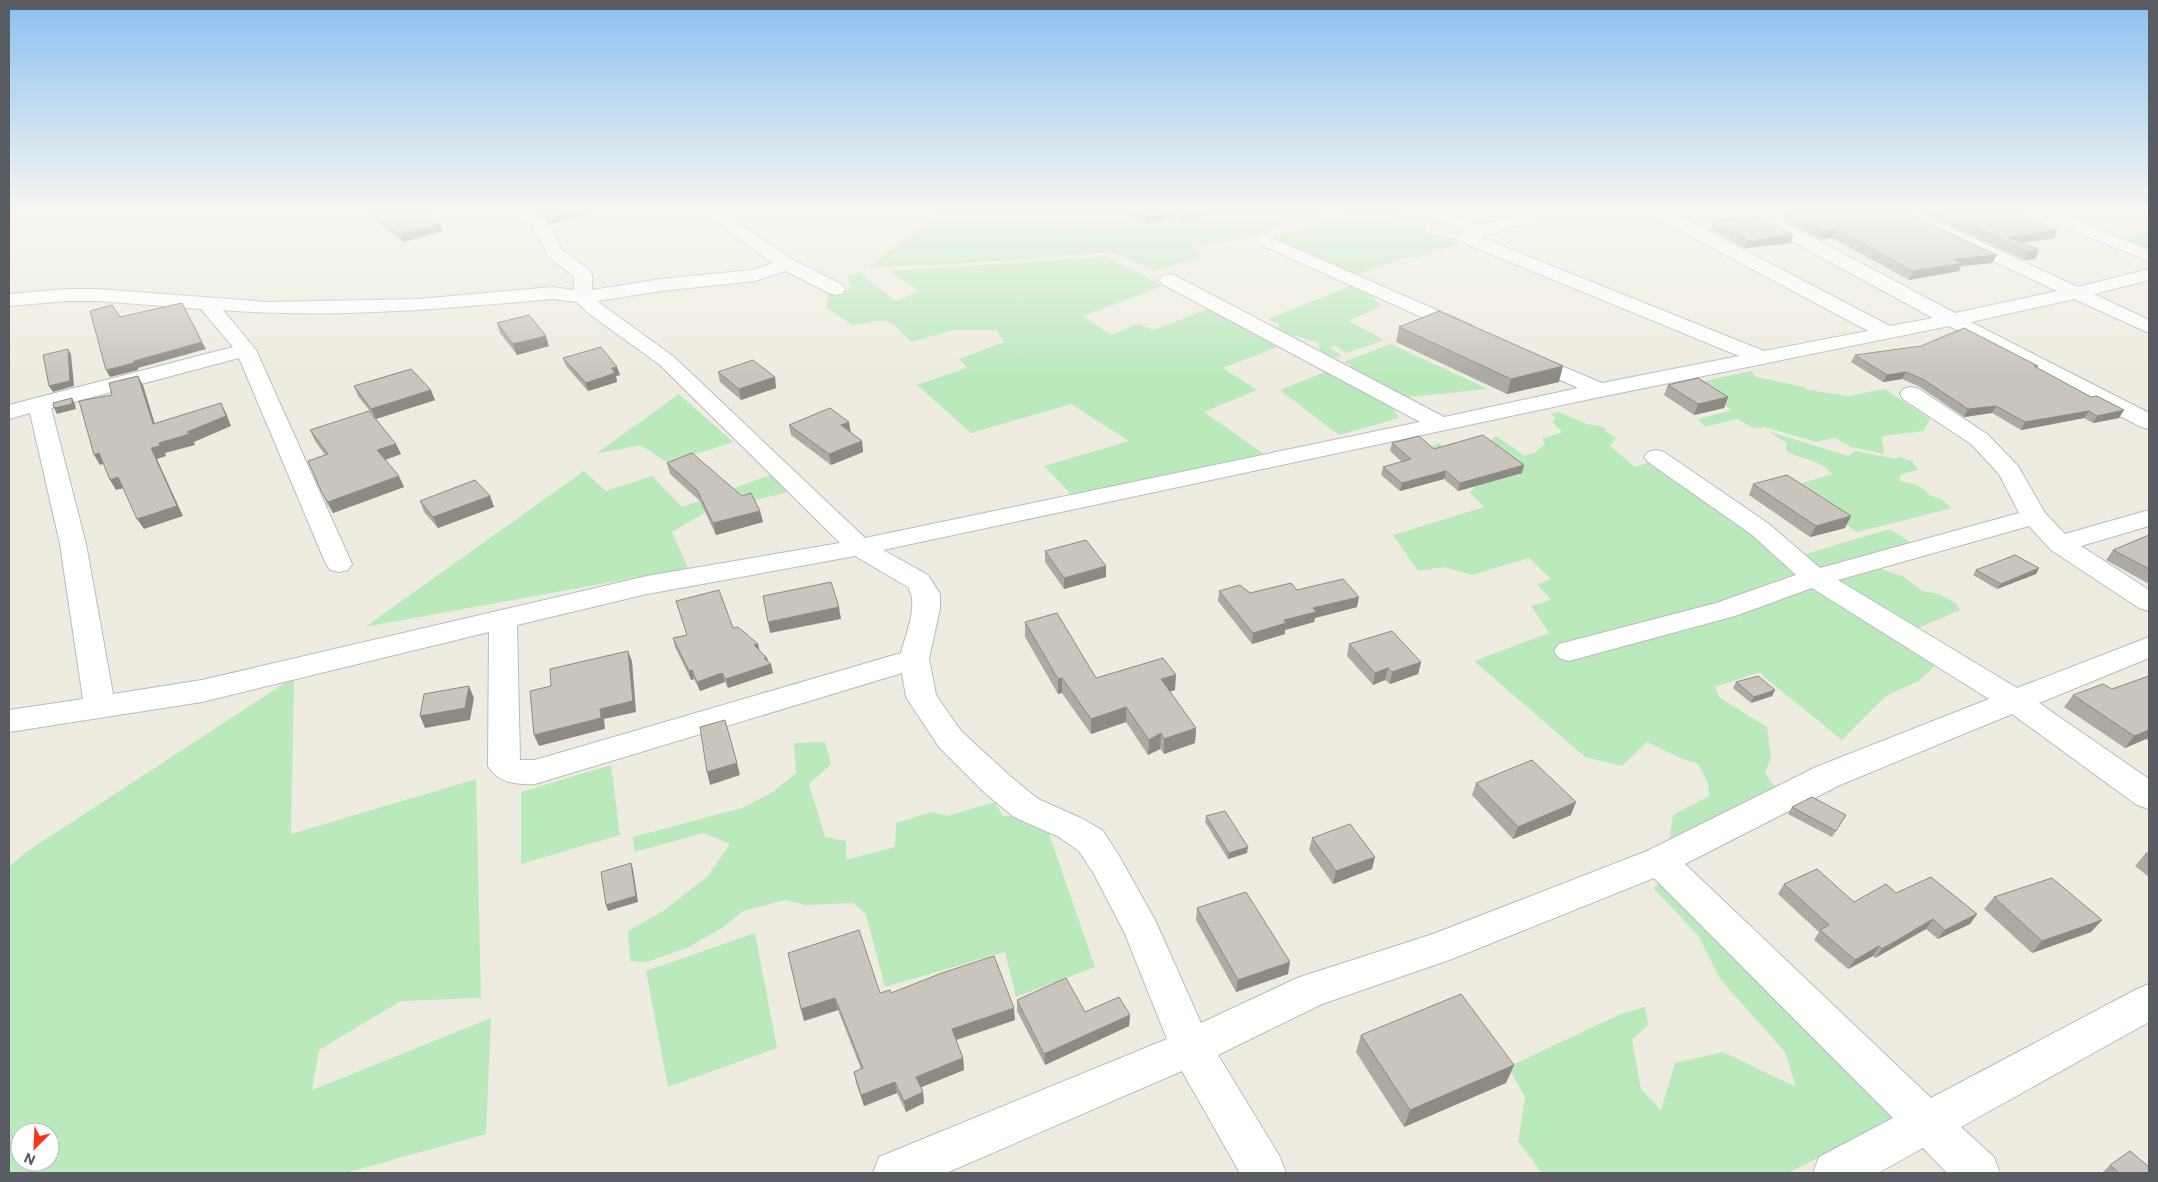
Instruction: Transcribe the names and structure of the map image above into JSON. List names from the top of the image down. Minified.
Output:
{"north":"bottom left"}
